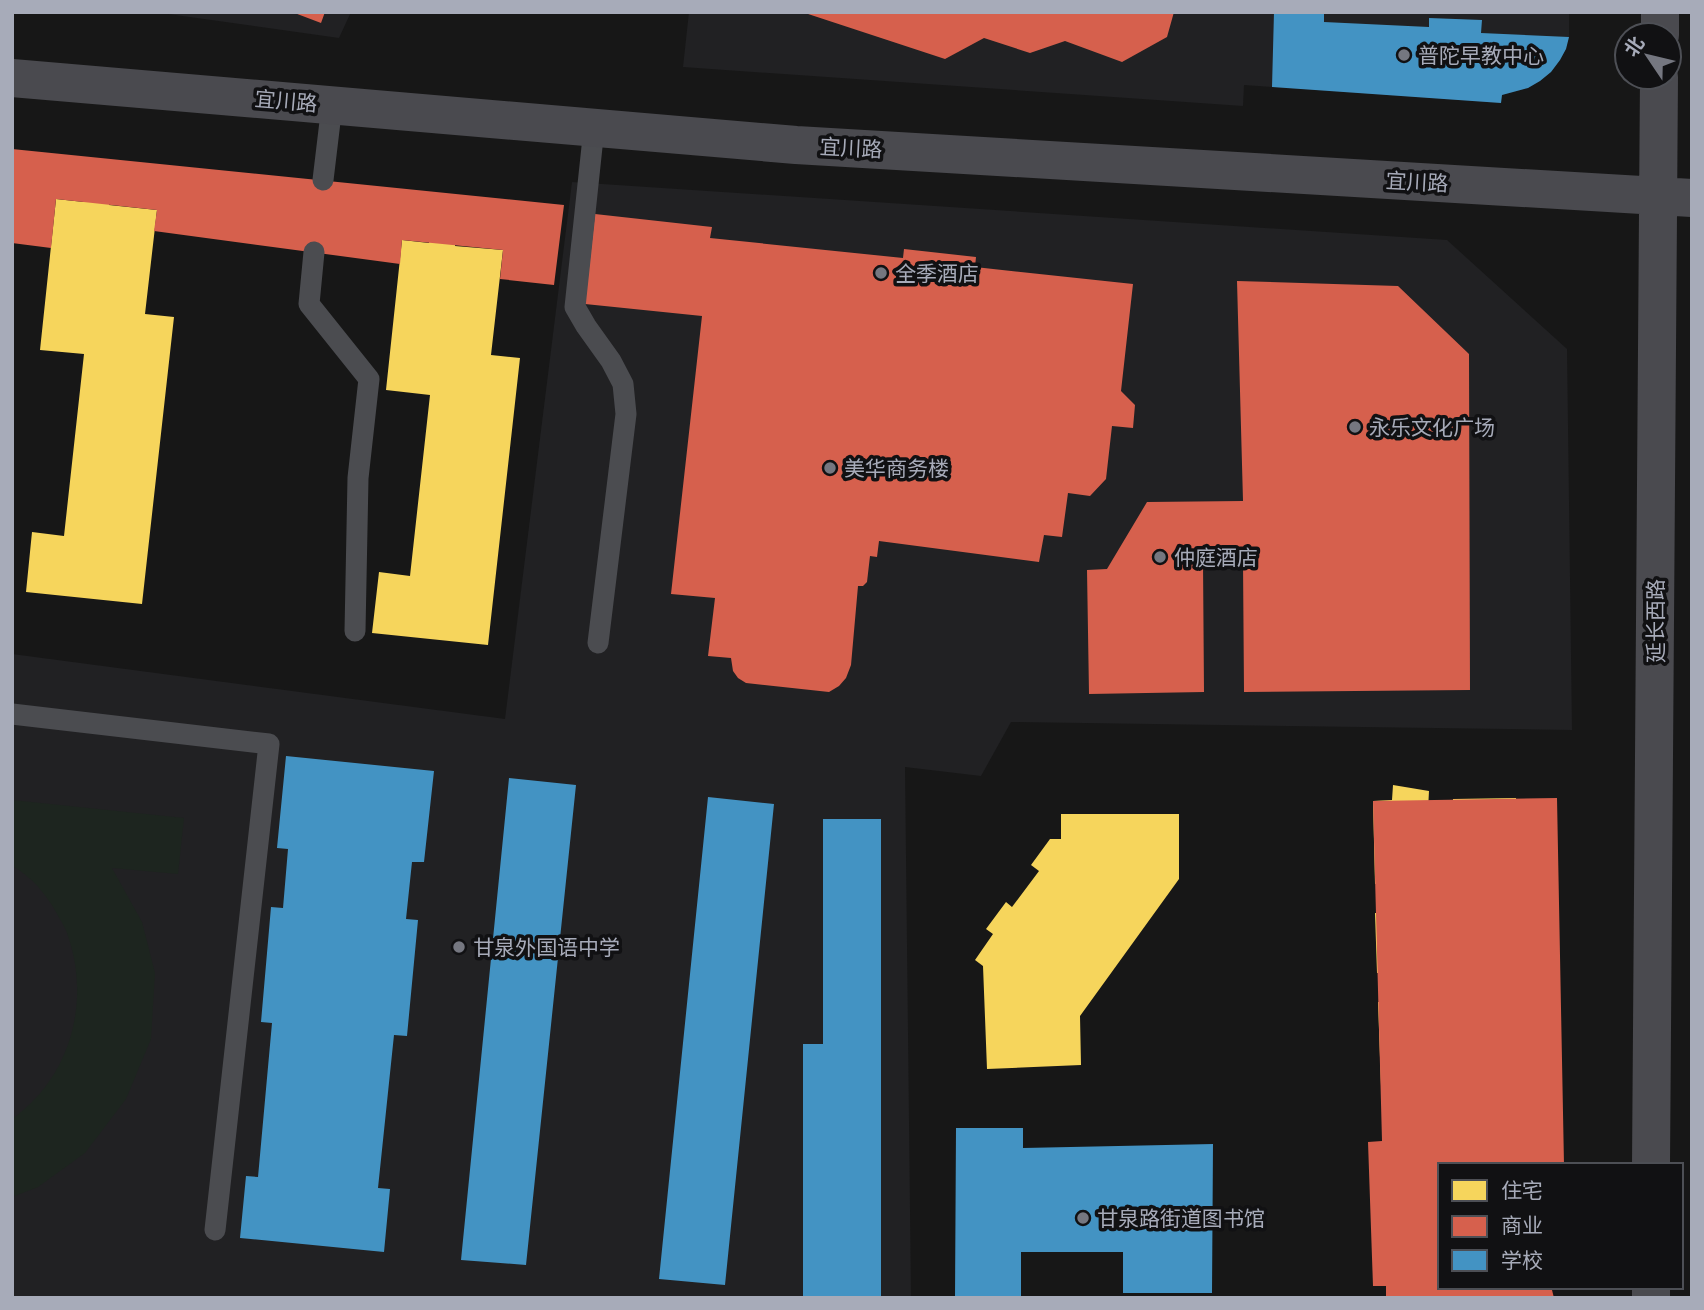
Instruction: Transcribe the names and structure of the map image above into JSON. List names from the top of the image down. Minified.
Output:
{"streets":{"street":["宜川路","延长西路"]},"crossings":[["宜川路","延长西路"]],"places":["普陀早教中心","全季酒店","永乐文化广场","美华商务楼","仲庭酒店","甘泉外国语中学","甘泉路街道图书馆"],"legend":["住宅","商业","学校"],"north":"top left"}
